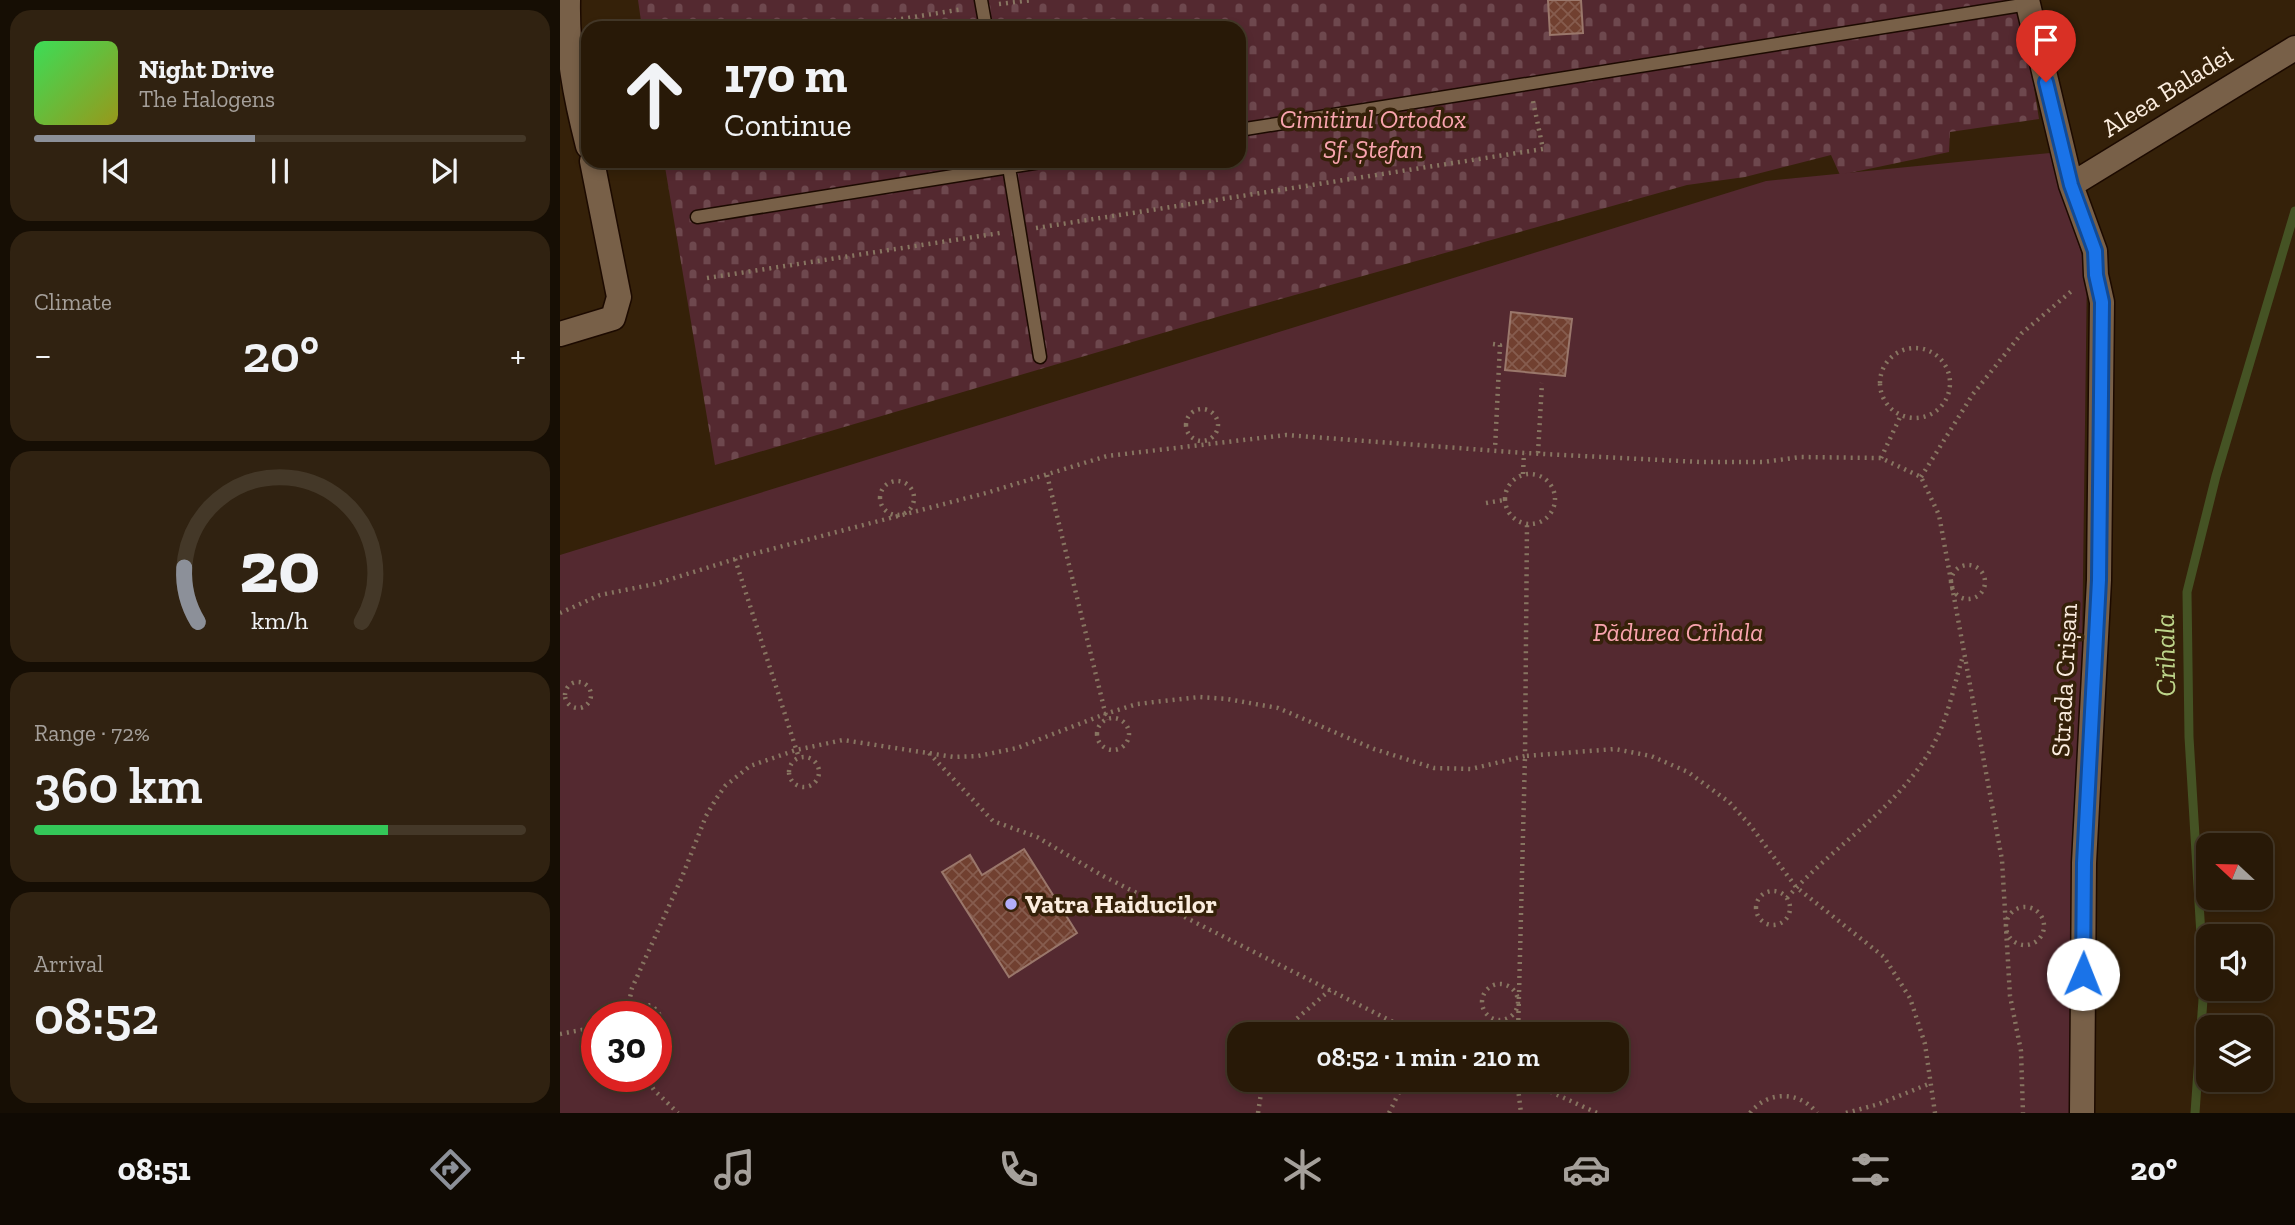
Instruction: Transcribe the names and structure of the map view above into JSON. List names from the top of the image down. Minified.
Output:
{"streets":{"street":["Aleea Baladei","Strada Crișan"]},"crossings":[["Aleea Baladei","Strada Crișan"]],"water":["Crihala"],"parks":["Cimitirul Ortodox Sf. Ștefan","Pădurea Crihala"],"places":["Vatra Haiducilor"],"north":"left","page":{"turn":["170 m","Continue"],"song":["Night Drive","The Halogens"],"tile":["Climate",["Range · 72%","360 km"],["Arrival","08:52"]],"heat":["−","20°","+"],"limit":"30","trip":"08:52 · 1 min · 210 m","tabs":["08:51","20°"],"gauge":["20","km/h"]}}
